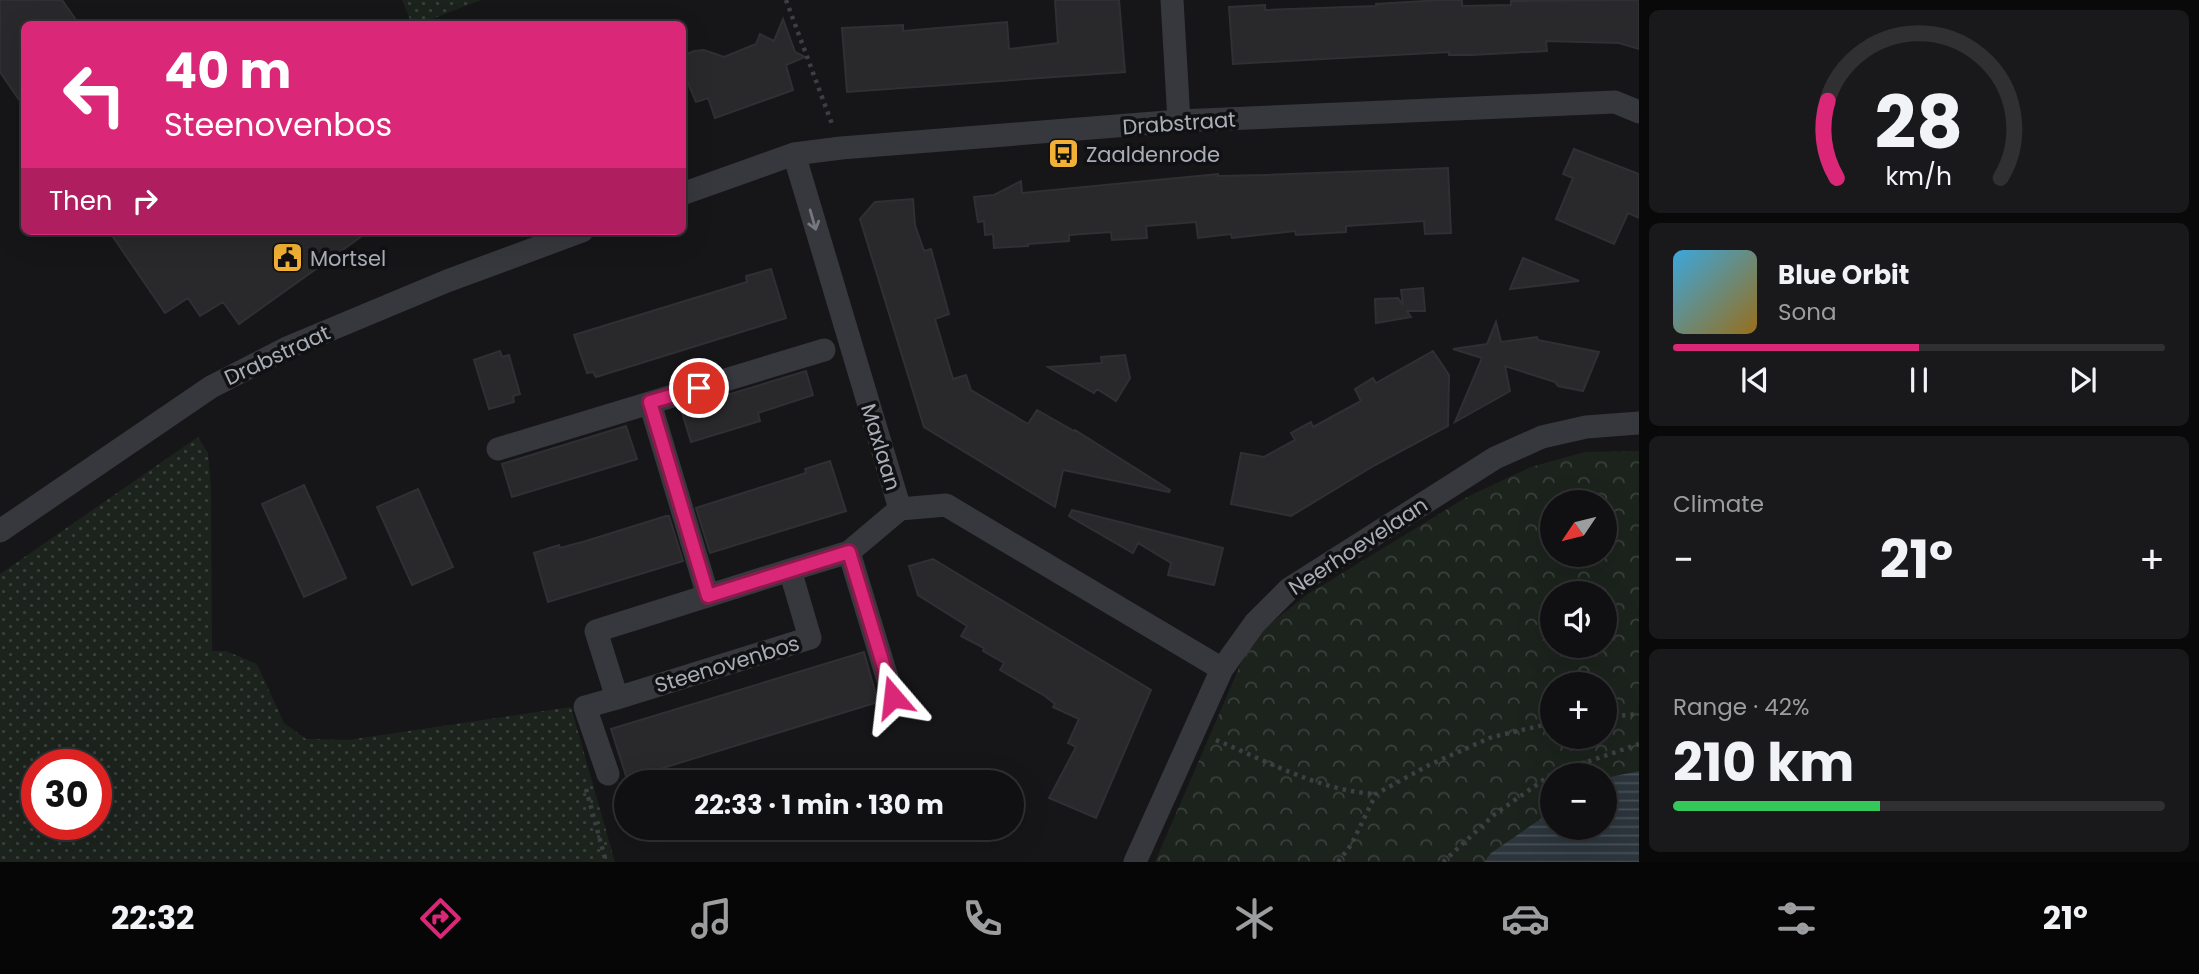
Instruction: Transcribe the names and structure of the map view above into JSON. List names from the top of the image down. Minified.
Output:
{"streets":{"street":["Drabstraat","Maxlaan","Neerhoevelaan","Steenovenbos"]},"crossings":[["Drabstraat","Maxlaan"],["Maxlaan","Neerhoevelaan"]],"one_way":["Maxlaan"],"places":{"bus stop":["Zaaldenrode"],"public building":["Mortsel"]},"north":"bottom left","page":{"turn":["40 m","Steenovenbos"],"then":"Then","song":["Blue Orbit","Sona"],"tile":["Climate",["Range · 42%","210 km"]],"map_buttons":["+","−"],"heat":["−","21°","+"],"limit":"30","trip":"22:33 · 1 min · 130 m","tabs":["22:32","21°"],"gauge":["28","km/h"]}}
